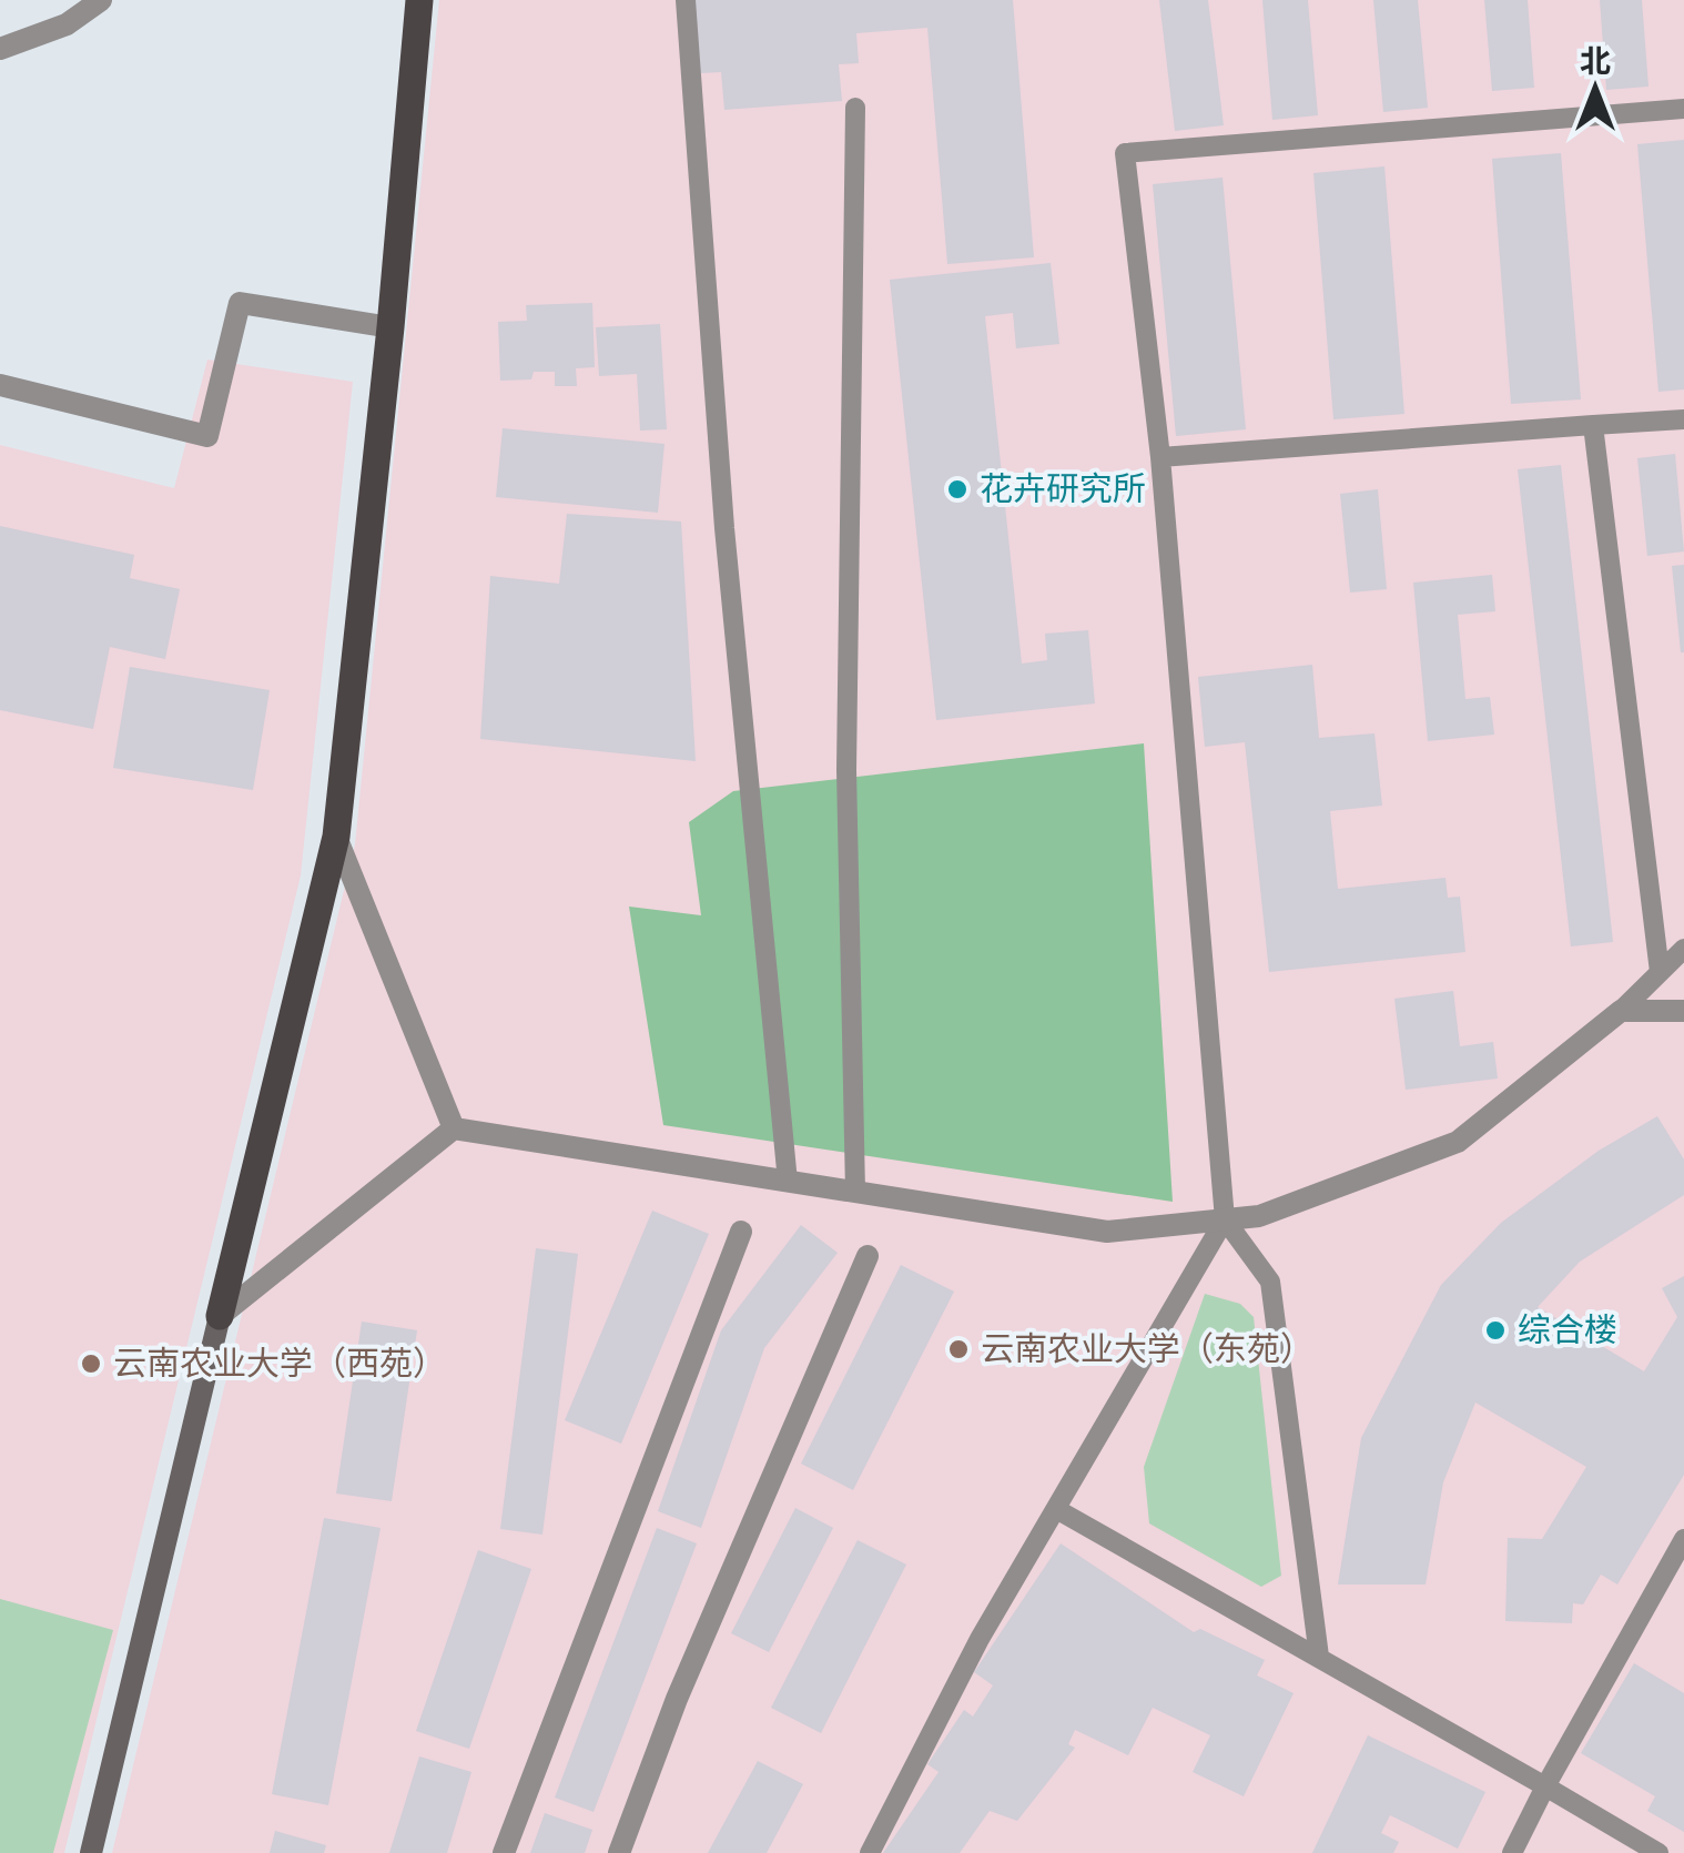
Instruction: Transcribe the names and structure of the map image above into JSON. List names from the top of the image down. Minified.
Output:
{"places":["花卉研究所","综合楼","云南农业大学（东苑）","云南农业大学（西苑）"],"north":"top"}
